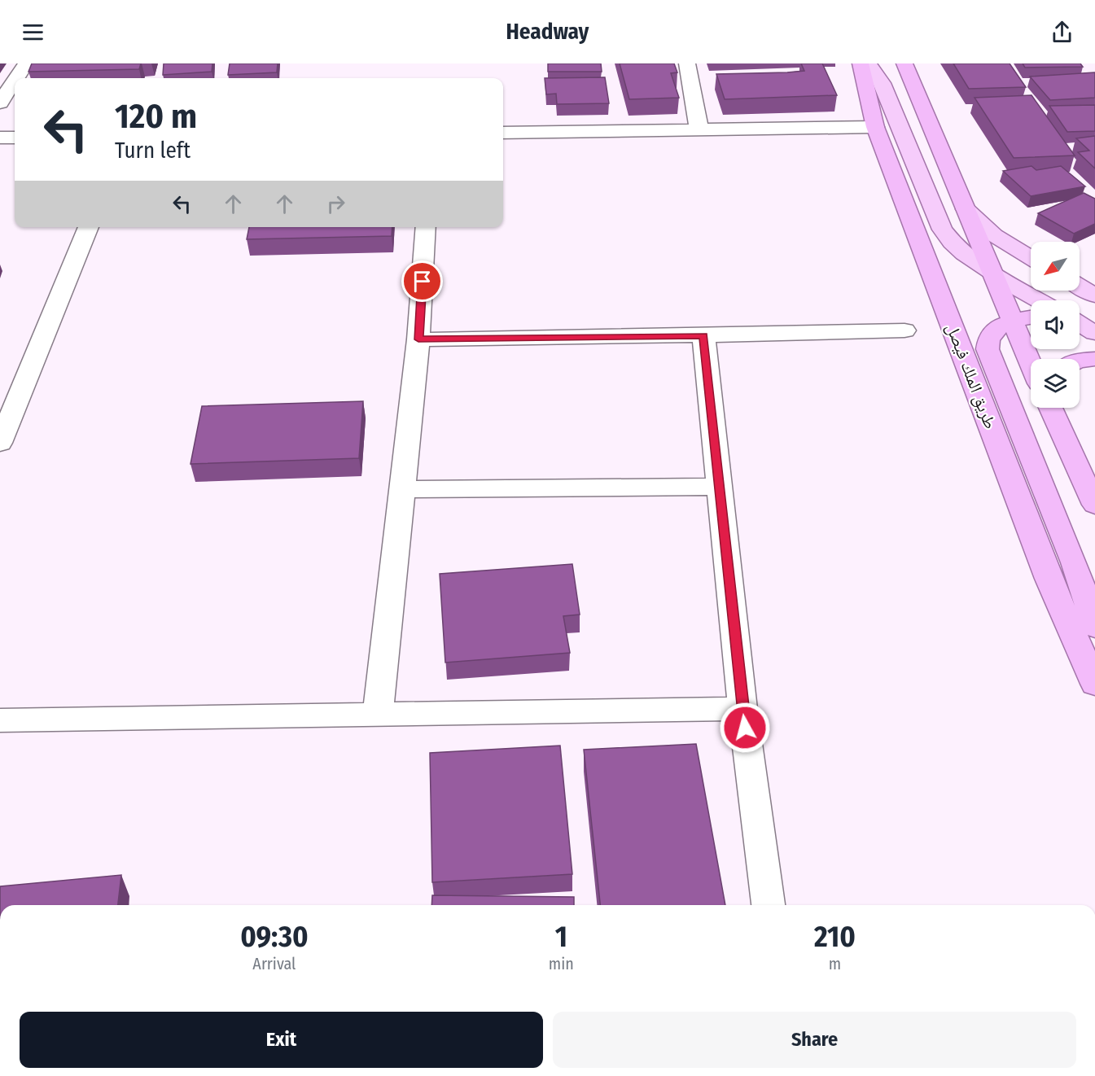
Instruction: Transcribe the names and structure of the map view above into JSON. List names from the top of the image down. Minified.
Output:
{"streets":{"highway":["طريق الملك فيصل"]},"north":"bottom left","page":{"header":"Headway","turn":["120 m","Turn left"],"eta":["09:30","Arrival","1","min","210","m"],"buttons":["Exit","Share"]}}
